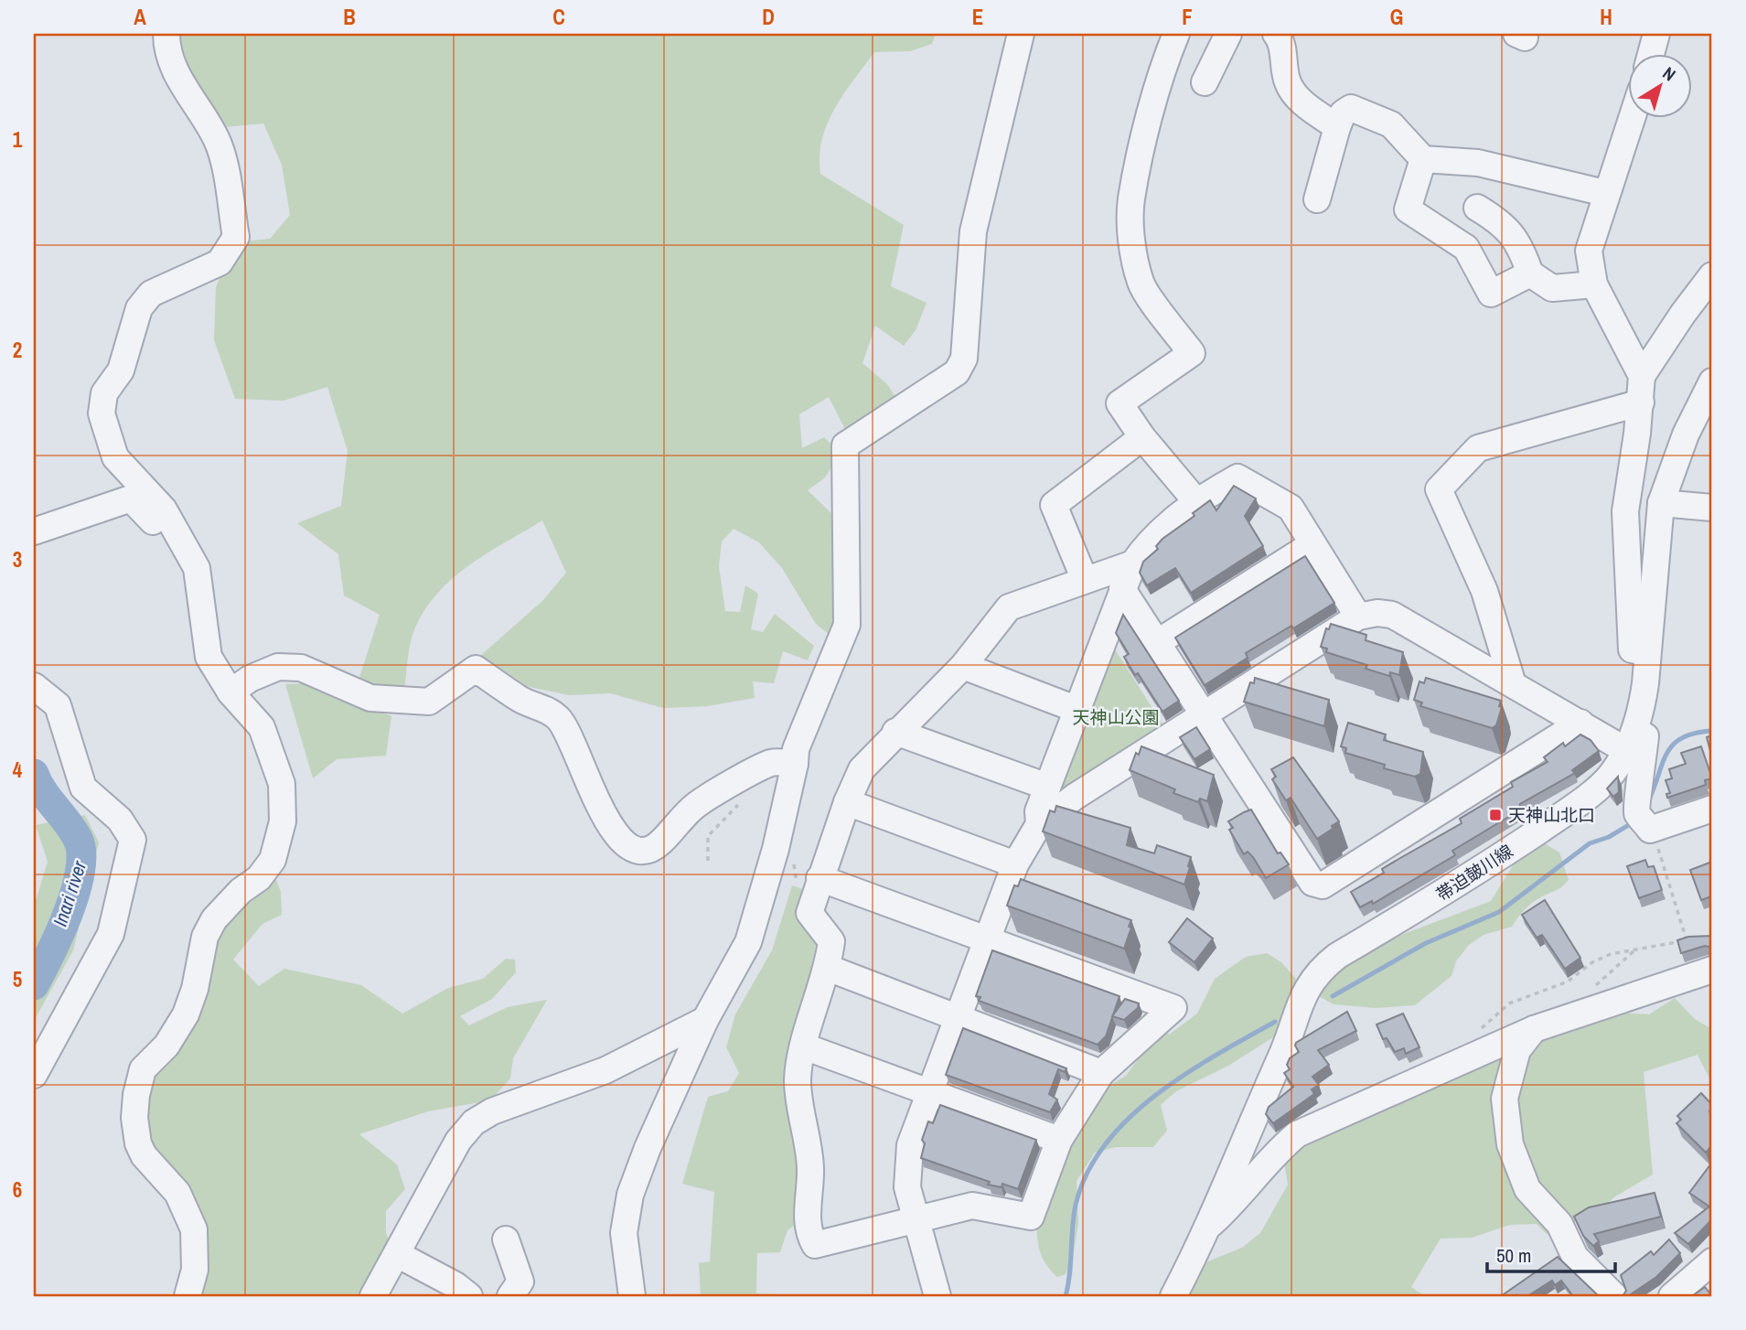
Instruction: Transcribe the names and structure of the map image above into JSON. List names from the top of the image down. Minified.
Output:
{"streets":{"street":["帯迫皷川線"]},"water":["Inari river"],"parks":["天神山公園"],"places":{"transit":["天神山北口"]},"scale_bar":"50 m","north":"top right","grid":{"columns":["A","B","C","D","E","F","G","H"],"rows":["1","2","3","4","5","6"]}}
